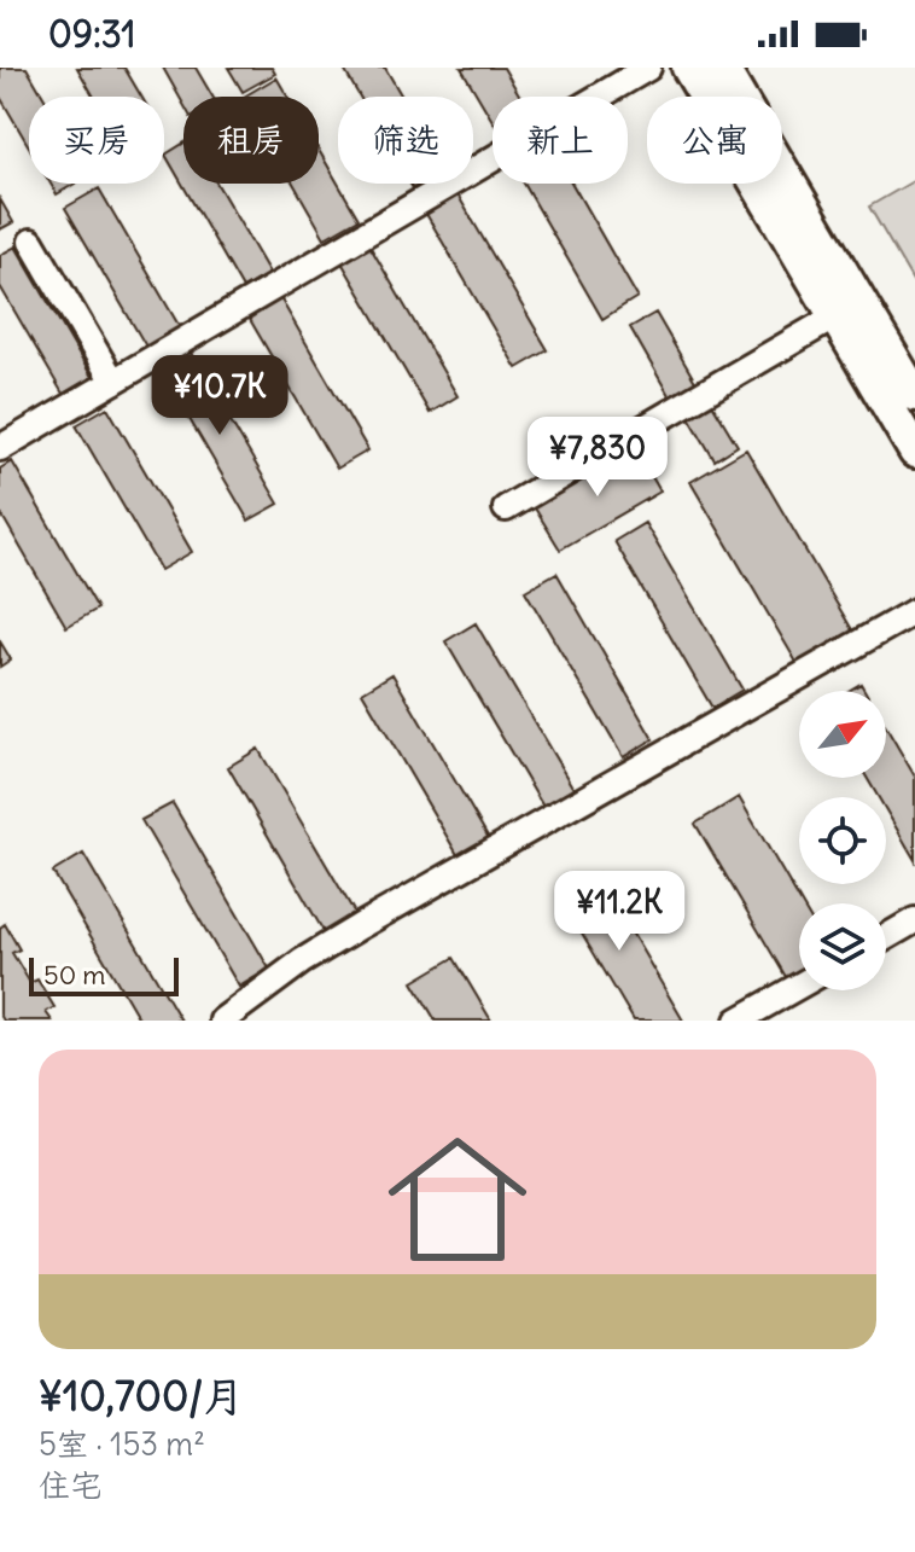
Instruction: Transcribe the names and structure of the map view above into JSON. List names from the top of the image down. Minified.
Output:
{"scale_bar":"50 m","north":"top right","page":{"status":"09:31","chip":["买房","租房","筛选","新上","公寓"],"price":["¥10.7K","¥7,830","¥11.2K"],"scale":"50 m","list":[{"name":"¥10,700/月","note":"5室 · 153 m² · 住宅"}]}}
